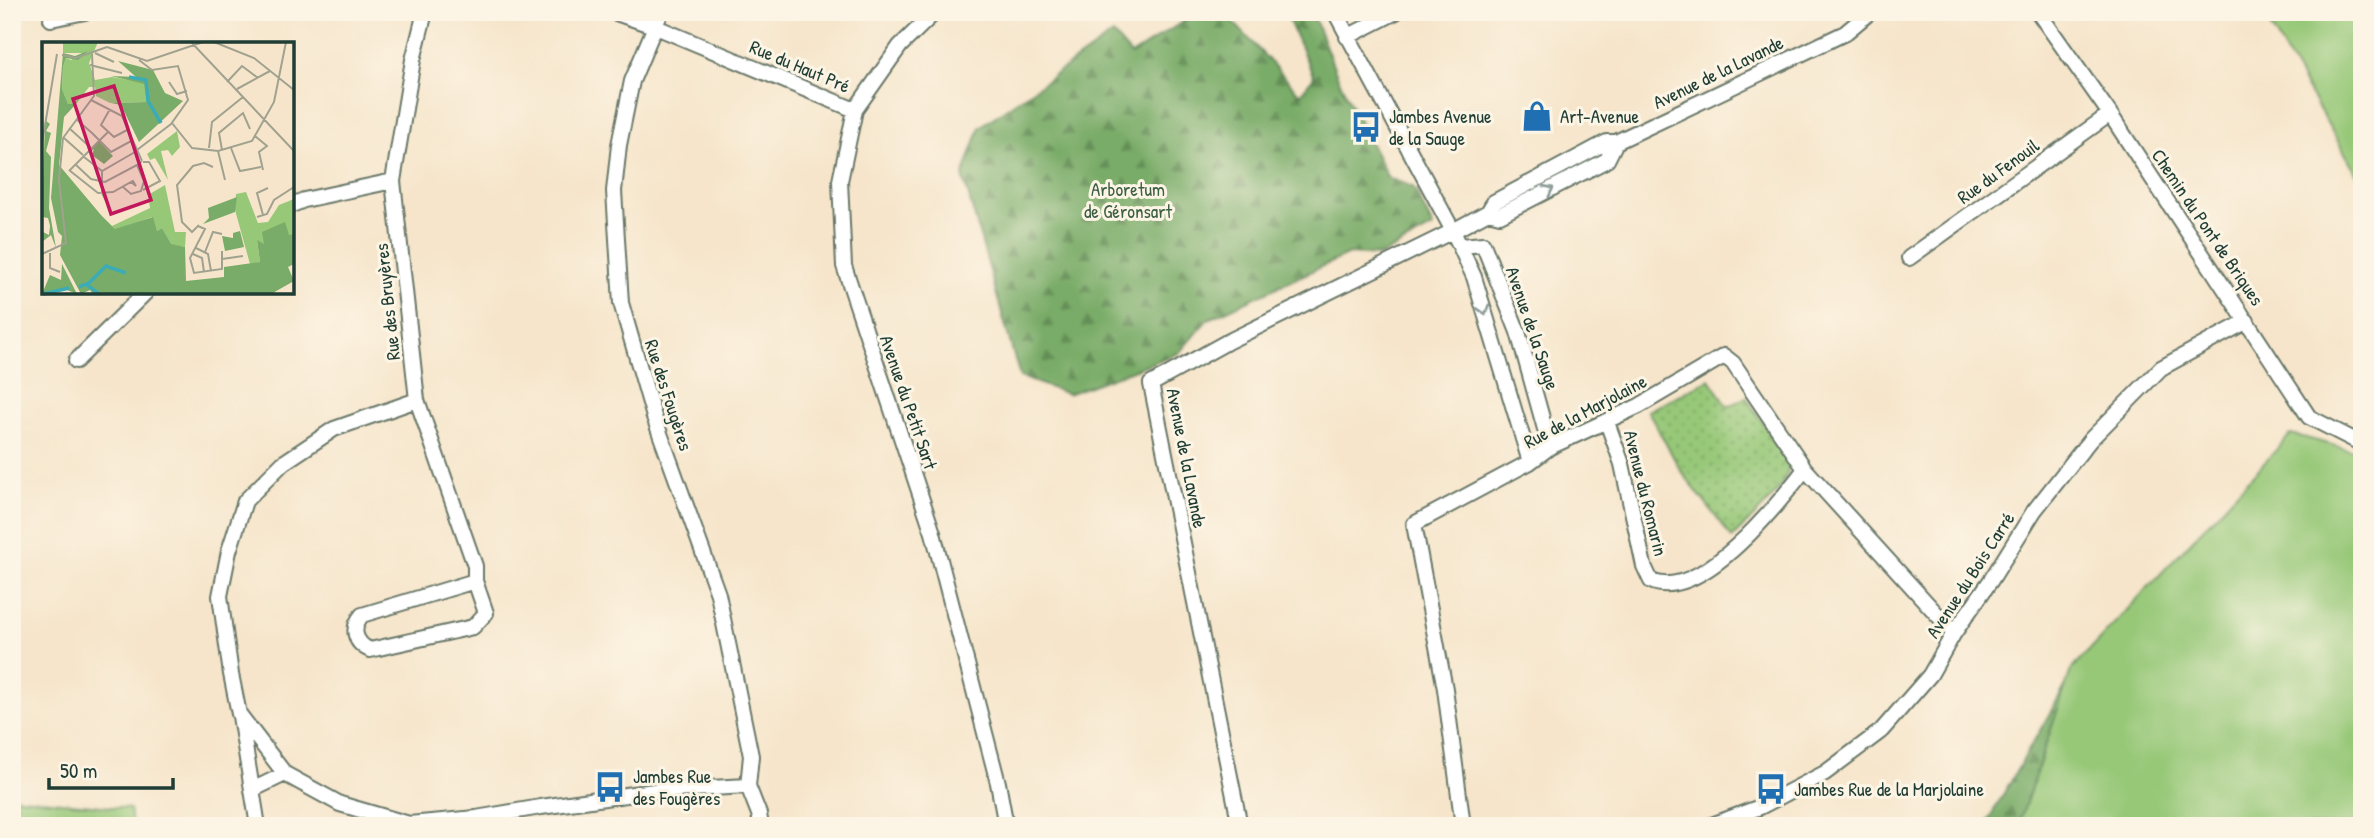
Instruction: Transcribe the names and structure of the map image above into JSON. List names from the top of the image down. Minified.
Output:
{"streets":{"street":["Rue du Haut Pré","Avenue de la Lavande","Rue du Fenouil","Chemin du Pont de Briques","Rue des Bruyères","Avenue de la Sauge","Rue des Fougères","Avenue du Petit Sart","Rue de la Marjolaine","Avenue du Romarin","Avenue du Bois Carré"]},"crossings":[["Rue du Haut Pré","Rue des Fougères"],["Rue du Haut Pré","Avenue du Petit Sart"],["Avenue de la Lavande","Avenue de la Sauge"],["Rue du Fenouil","Chemin du Pont de Briques"],["Chemin du Pont de Briques","Avenue du Bois Carré"],["Avenue de la Sauge","Rue de la Marjolaine"],["Rue de la Marjolaine","Avenue du Romarin"],["Rue de la Marjolaine","Avenue du Bois Carré"]],"parks":["Arboretum de Géronsart"],"places":{"shop":["Art-Avenue"],"bus stop":["Jambes Avenue de la Sauge","Jambes Rue des Fougères","Jambes Rue de la Marjolaine"]},"scale_bar":"50 m"}
